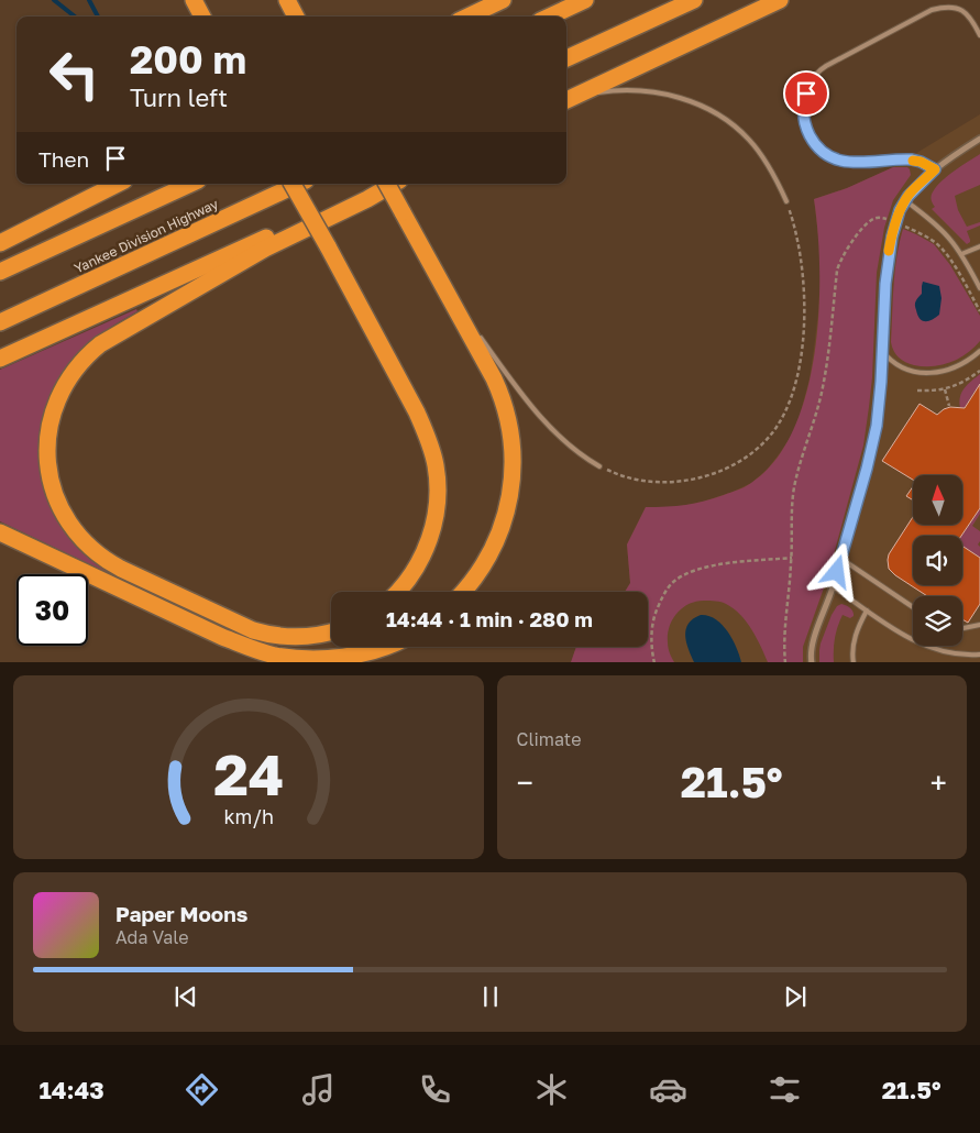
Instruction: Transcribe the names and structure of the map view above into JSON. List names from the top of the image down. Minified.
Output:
{"streets":{"highway":["Yankee Division Highway"]},"north":"top","page":{"turn":["200 m","Turn left"],"then":"Then","limit":"30","trip":"14:44 · 1 min · 280 m","tile":"Climate","heat":["−","21.5°","+"],"song":["Paper Moons","Ada Vale"],"tabs":["14:43","21.5°"],"gauge":["24","km/h"]}}
